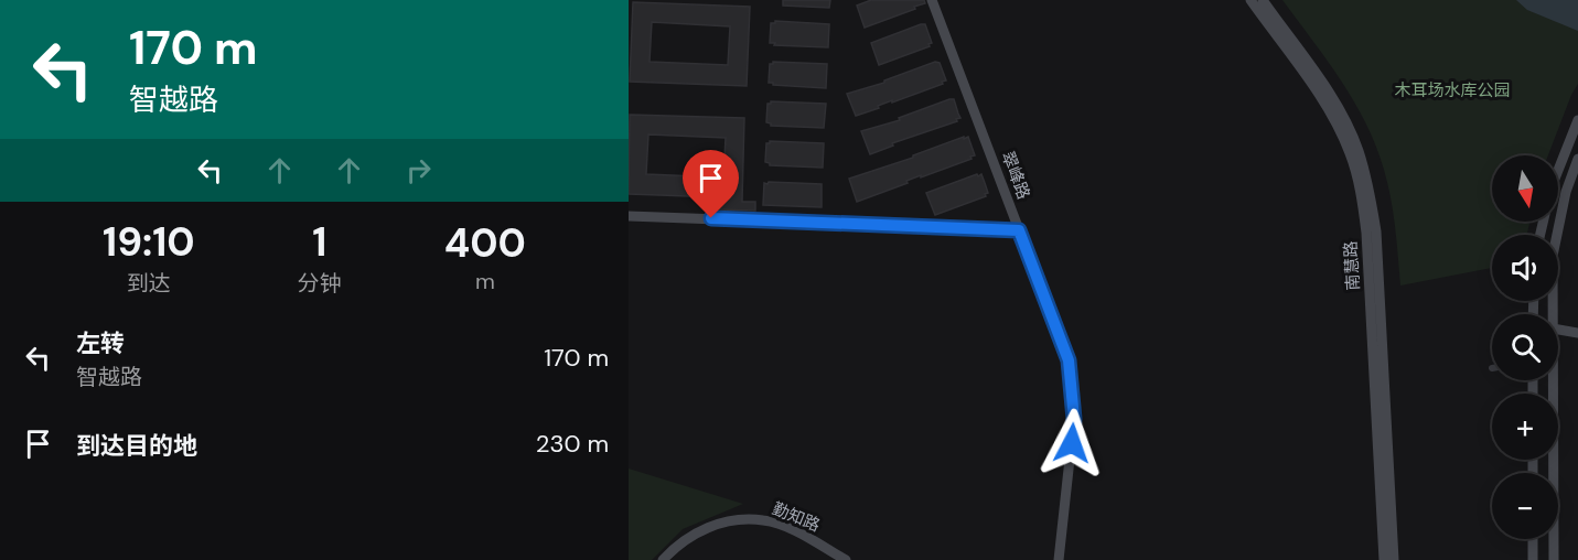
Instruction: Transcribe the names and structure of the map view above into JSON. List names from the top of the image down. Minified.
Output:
{"streets":{"main road":["翠峰路","南慧路","勤知路"]},"parks":["木耳场水库公园"],"north":"bottom","page":{"turn":["170 m","智越路"],"map_buttons":["+","−"],"eta":["19:10","到达","1","分钟","400","m"],"list":[{"name":"左转","note":"智越路","value":"170 m"},{"name":"到达目的地","value":"230 m"}]}}
